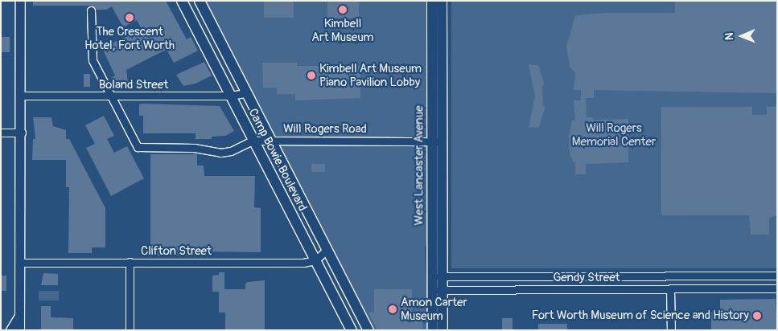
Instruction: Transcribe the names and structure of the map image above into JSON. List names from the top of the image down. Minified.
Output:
{"streets":{"main road":["Camp Bowie Boulevard","West Lancaster Avenue"],"street":["Boland Street","Will Rogers Road","Clifton Street","Gendy Street"]},"crossings":[["Boland Street","Will Rogers Road"],["Boland Street","Camp Bowie Boulevard"],["Will Rogers Road","Camp Bowie Boulevard"],["Will Rogers Road","West Lancaster Avenue"],["Camp Bowie Boulevard","Clifton Street"],["West Lancaster Avenue","Gendy Street"]],"parks":["Will Rogers Memorial Center"],"places":["Kimbell Art Museum","The Crescent Hotel, Fort Worth","Kimbell Art Museum Piano Pavilion Lobby","Amon Carter Museum","Fort Worth Museum of Science and History"],"north":"left"}
